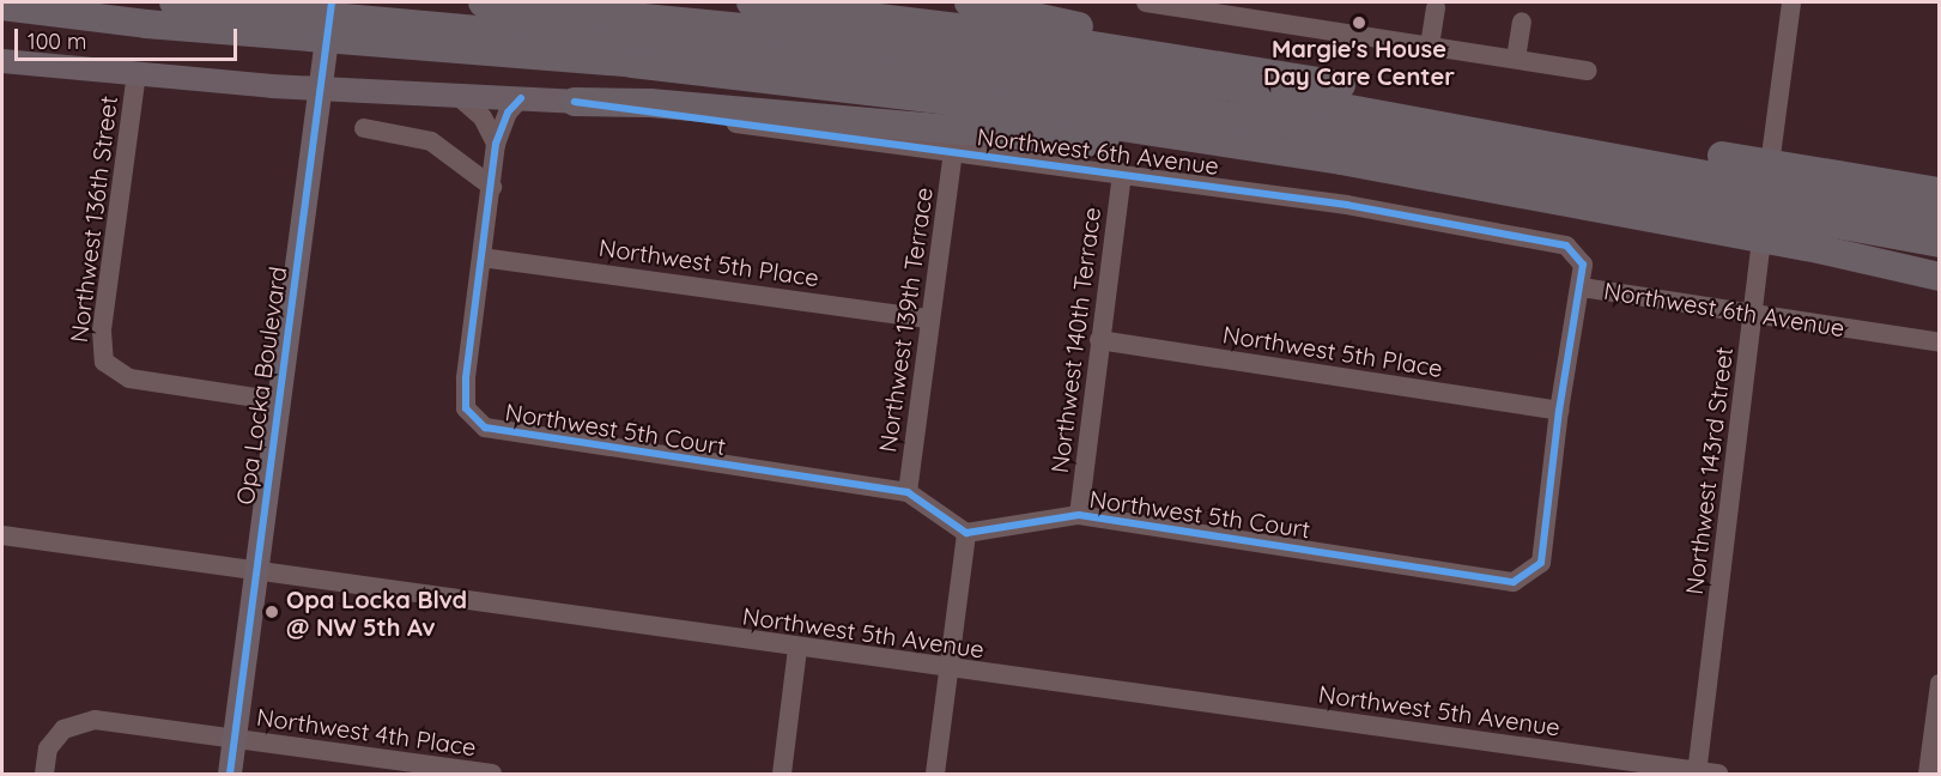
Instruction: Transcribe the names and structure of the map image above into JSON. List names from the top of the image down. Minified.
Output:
{"streets":{"main road":["Northwest 6th Avenue","Opa Locka Boulevard"],"street":["Northwest 136th Street","Northwest 5th Place","Northwest 139th Terrace","Northwest 140th Terrace","Northwest 5th Court","Northwest 143rd Street","Northwest 5th Avenue","Northwest 4th Place"]},"crossings":[["Northwest 6th Avenue","Northwest 136th Street"],["Northwest 6th Avenue","Northwest 139th Terrace"],["Northwest 6th Avenue","Northwest 140th Terrace"],["Northwest 6th Avenue","Opa Locka Boulevard"],["Northwest 6th Avenue","Northwest 143rd Street"],["Northwest 136th Street","Opa Locka Boulevard"],["Northwest 5th Place","Northwest 139th Terrace"],["Northwest 5th Place","Northwest 140th Terrace"],["Northwest 5th Place","Northwest 5th Court"],["Northwest 139th Terrace","Northwest 5th Court"],["Northwest 140th Terrace","Northwest 5th Court"],["Opa Locka Boulevard","Northwest 5th Avenue"],["Opa Locka Boulevard","Northwest 4th Place"],["Northwest 143rd Street","Northwest 5th Avenue"]],"places":["Margie's House Day Care Center","Opa Locka Blvd @ NW 5th Av"],"scale_bar":"100 m"}
